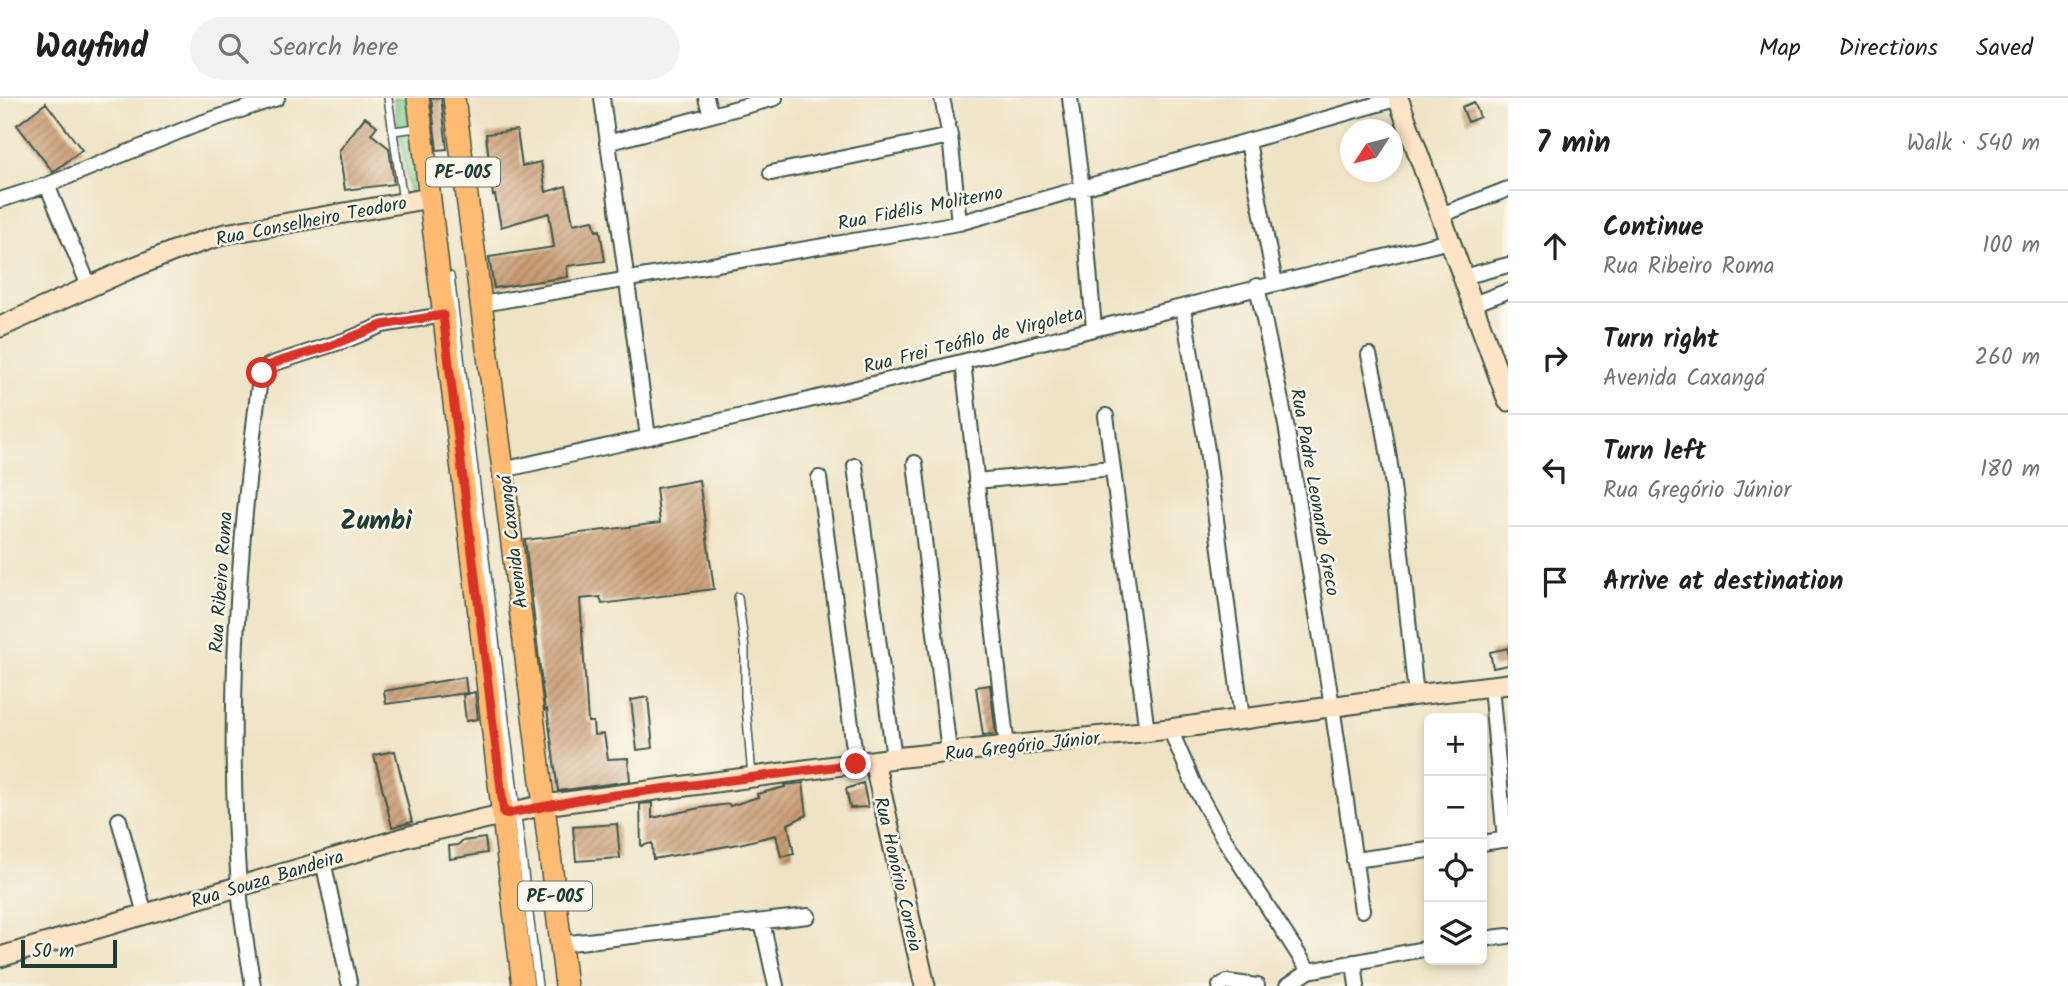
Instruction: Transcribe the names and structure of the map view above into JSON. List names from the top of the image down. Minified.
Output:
{"streets":{"main road":["PE-005","Rua Conselheiro Teodoro","Avenida Caxangá","Rua Gregório Júnior","Rua Honório Correia","Rua Souza Bandeira"],"street":["Rua Fidélis Moliterno","Rua Frei Teófilo de Virgoleta","Rua Padre Leonardo Greco","Rua Ribeiro Roma"]},"crossings":[["Rua Fidélis Moliterno","Avenida Caxangá"],["Rua Conselheiro Teodoro","Avenida Caxangá"],["Rua Frei Teófilo de Virgoleta","Rua Padre Leonardo Greco"],["Rua Frei Teófilo de Virgoleta","Avenida Caxangá"],["Rua Padre Leonardo Greco","Rua Gregório Júnior"],["Avenida Caxangá","Rua Ribeiro Roma"],["Avenida Caxangá","Rua Gregório Júnior"],["Avenida Caxangá","Rua Souza Bandeira"],["Rua Ribeiro Roma","Rua Souza Bandeira"],["Rua Gregório Júnior","Rua Honório Correia"],["Rua Gregório Júnior","Rua Souza Bandeira"]],"districts":["Zumbi"],"scale_bar":"50 m","north":"bottom left","page":{"header":"Wayfind","search":"Search here","nav":["Map","Directions","Saved"],"heading":["7 min","Walk · 540 m"],"list":[["Continue","Rua Ribeiro Roma","100 m"],["Turn right","Avenida Caxangá","260 m"],["Turn left","Rua Gregório Júnior","180 m"],"Arrive at destination"],"map_buttons":["+","−"],"scale":"50 m"}}
